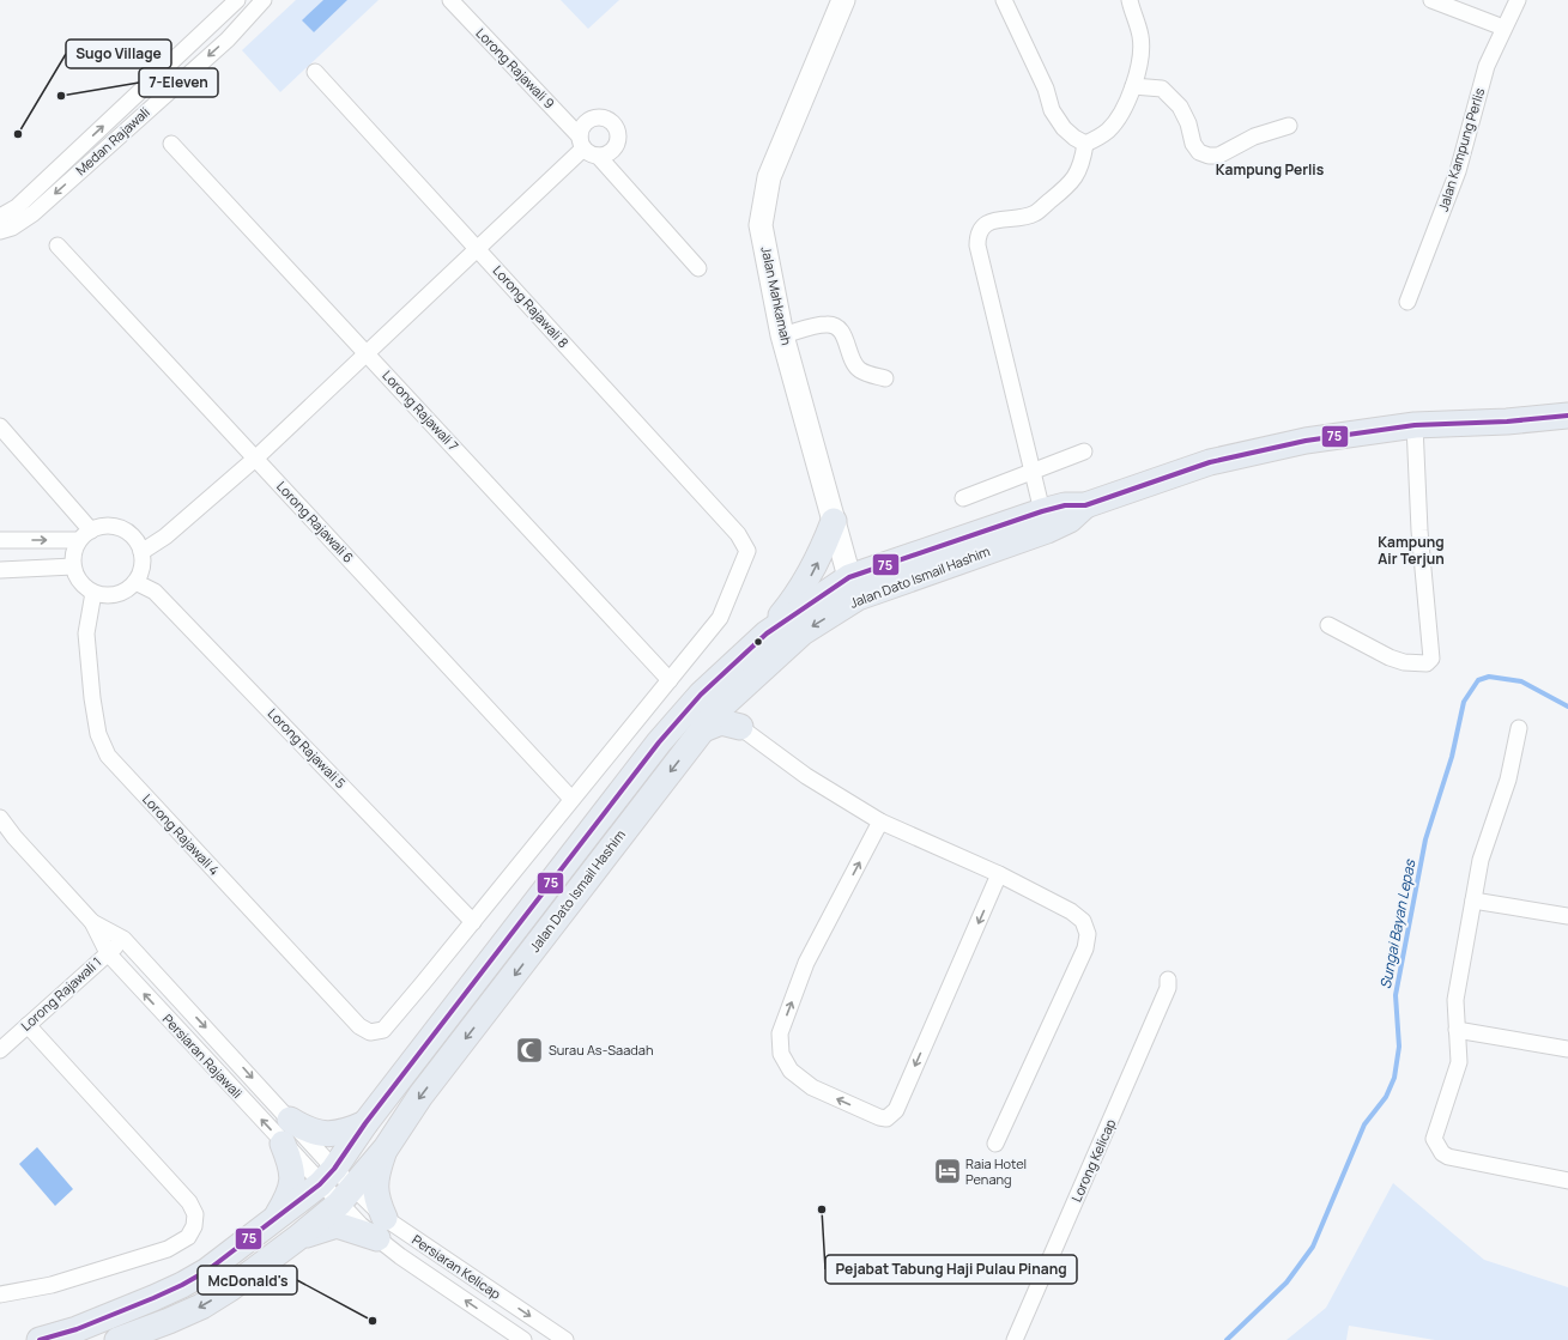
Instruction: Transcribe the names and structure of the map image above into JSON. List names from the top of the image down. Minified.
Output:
{"streets":{"main road":["Jalan Mahkamah","Jalan Dato Ismail Hashim"],"street":["Lorong Rajawali 9","Medan Rajawali","Jalan Kampung Perlis","Lorong Rajawali 8","Lorong Rajawali 7","Lorong Rajawali 6","Lorong Rajawali 5","Lorong Rajawali 4","Lorong Rajawali 1","Persiaran Rajawali","Lorong Kelicap","Persiaran Kelicap"]},"crossings":[["Jalan Mahkamah","Jalan Dato Ismail Hashim"],["Lorong Rajawali 8","Lorong Rajawali 7"],["Jalan Dato Ismail Hashim","Persiaran Rajawali"],["Jalan Dato Ismail Hashim","Persiaran Kelicap"],["Lorong Rajawali 5","Lorong Rajawali 4"],["Lorong Rajawali 1","Persiaran Rajawali"]],"districts":["Kampung Perlis","Kampung Air Terjun"],"water":["Sungai Bayan Lepas"],"places":{"other":["7-Eleven","Sugo Village","Pejabat Tabung Haji Pulau Pinang","McDonald's"],"mosque":["Surau As-Saadah"],"hotel":["Raia Hotel Penang"]},"lines":["transit line 75"]}
